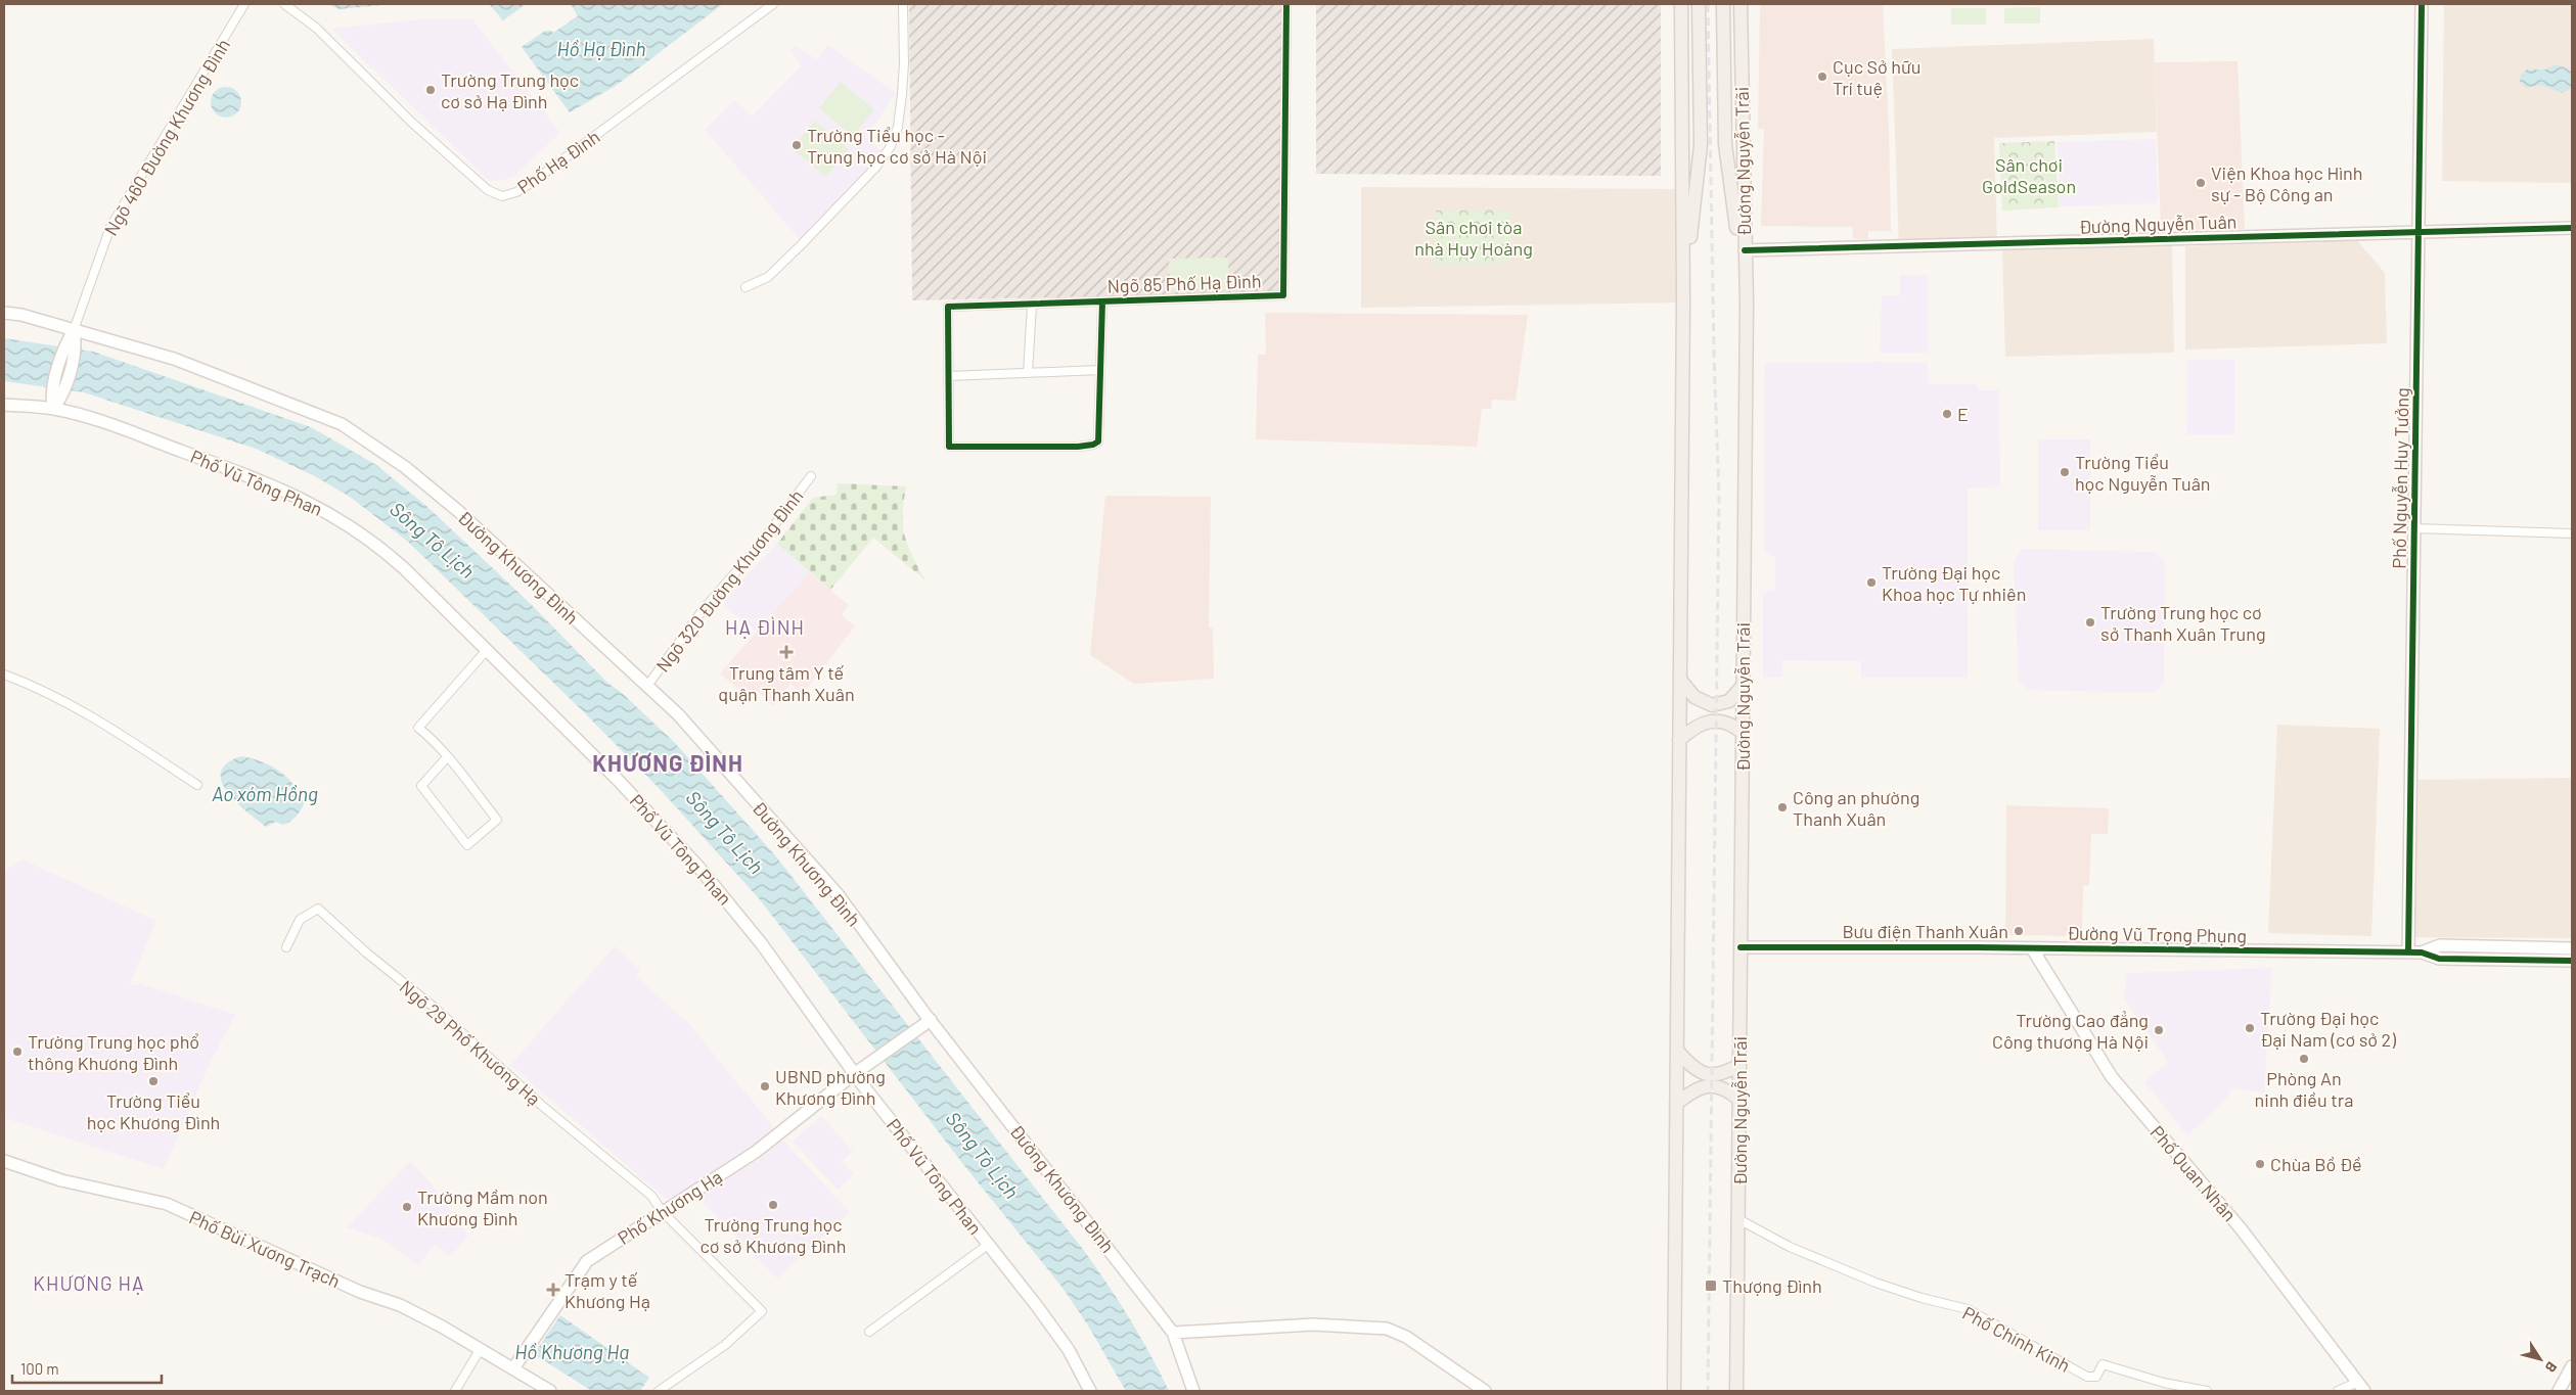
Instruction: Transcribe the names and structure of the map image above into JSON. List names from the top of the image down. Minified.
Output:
{"streets":{"main road":["Đường Nguyễn Trãi"],"street":["Ngõ 460 Đường Khương Đình","Phố Hạ Đình","Đường Nguyễn Tuân","Ngõ 85 Phố Hạ Đình","Phố Nguyễn Huy Tưởng","Phố Vũ Tông Phan","Đường Khương Đình","Ngõ 320 Đường Khương Đình","Đường Vũ Trọng Phụng","Ngõ 29 Phố Khương Hạ","Phố Quan Nhân","Phố Khương Hạ","Phố Bùi Xương Trạch","Phố Chính Kinh"]},"crossings":[["Ngõ 460 Đường Khương Đình","Đường Khương Đình"],["Đường Nguyễn Trãi","Đường Nguyễn Tuân"],["Đường Nguyễn Trãi","Đường Vũ Trọng Phụng"],["Đường Nguyễn Trãi","Phố Chính Kinh"],["Đường Nguyễn Tuân","Phố Nguyễn Huy Tưởng"],["Phố Nguyễn Huy Tưởng","Đường Vũ Trọng Phụng"],["Phố Vũ Tông Phan","Phố Khương Hạ"],["Đường Khương Đình","Ngõ 320 Đường Khương Đình"],["Đường Khương Đình","Phố Khương Hạ"],["Đường Vũ Trọng Phụng","Phố Quan Nhân"],["Ngõ 29 Phố Khương Hạ","Phố Khương Hạ"],["Phố Khương Hạ","Phố Bùi Xương Trạch"]],"districts":["HẠ ĐÌNH","KHƯƠNG ĐÌNH","KHƯƠNG HẠ"],"water":["Hồ Hạ Đình","Sông Tô Lịch","Ao xóm Hồng","Hồ Khương Hạ"],"parks":["Sân chơi GoldSeason","Sân chơi tòa nhà Huy Hoàng"],"places":{"other":["Cục Sở hữu Trí tuệ","Trường Trung học cơ sở Hạ Đình","Trường Tiểu học - Trung học cơ sở Hà Nội","Viện Khoa học Hình sự - Bộ Công an","E","Trường Tiểu học Nguyễn Tuân","Trường Đại học Khoa học Tự nhiên","Trường Trung học cơ sở Thanh Xuân Trung","Công an phường Thanh Xuân","Bưu điện Thanh Xuân","Trường Đại học Đại Nam (cơ sở 2)","Trường Cao đẳng Công thương Hà Nội","Trường Trung học phổ thông Khương Đình","Phòng An ninh điều tra","Trường Tiểu học Khương Đình","UBND phường Khương Đình","Chùa Bồ Đề","Trường Trung học cơ sở Khương Đình","Trường Mầm non Khương Đình"],"health":["Trung tâm Y tế quận Thanh Xuân","Trạm y tế Khương Hạ"],"transit":["Thượng Đình"]},"scale_bar":"100 m","north":"bottom right"}
